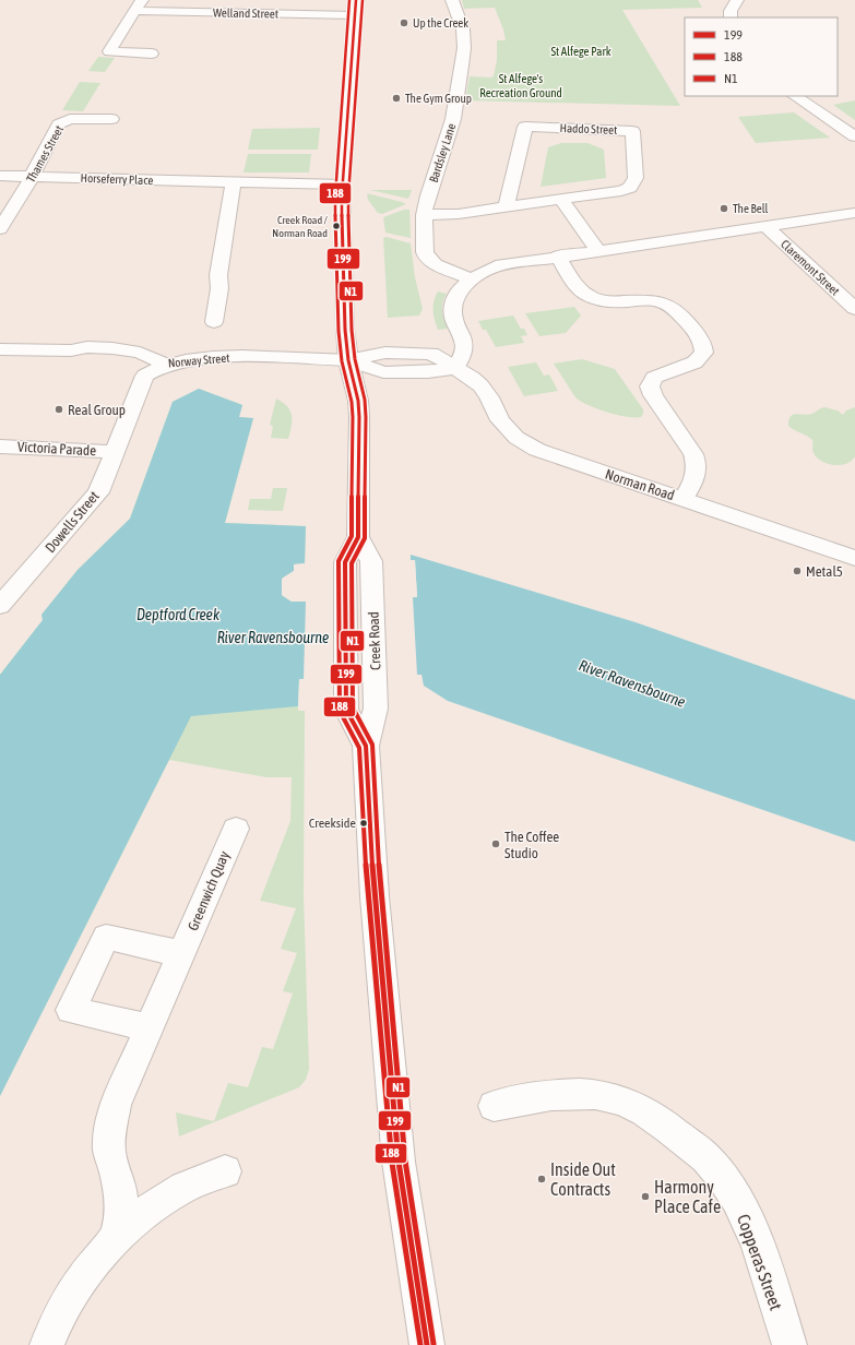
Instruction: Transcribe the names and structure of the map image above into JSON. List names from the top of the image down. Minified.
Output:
{"streets":{"street":["Welland Street","Haddo Street","Bardsley Lane","Thames Street","Horseferry Place","Claremont Street","Norway Street","Victoria Parade","Norman Road","Dowells Street","Creek Road","Greenwich Quay","Copperas Street"]},"crossings":[["Welland Street","Creek Road"],["Haddo Street","Bardsley Lane"],["Thames Street","Horseferry Place"],["Horseferry Place","Creek Road"],["Norway Street","Dowells Street"],["Norway Street","Creek Road"],["Victoria Parade","Dowells Street"]],"water":["Deptford Creek","River Ravensbourne"],"parks":["St Alfege Park","St Alfege's Recreation Ground"],"places":["Up the Creek","The Gym Group","The Bell","Creek Road / Norman Road","Real Group","Metal5","Creekside","The Coffee Studio","Inside Out Contracts","Harmony Place Cafe"],"lines":["transit line 199","transit line 188","transit line N1"],"legend":["199","188","N1"]}
